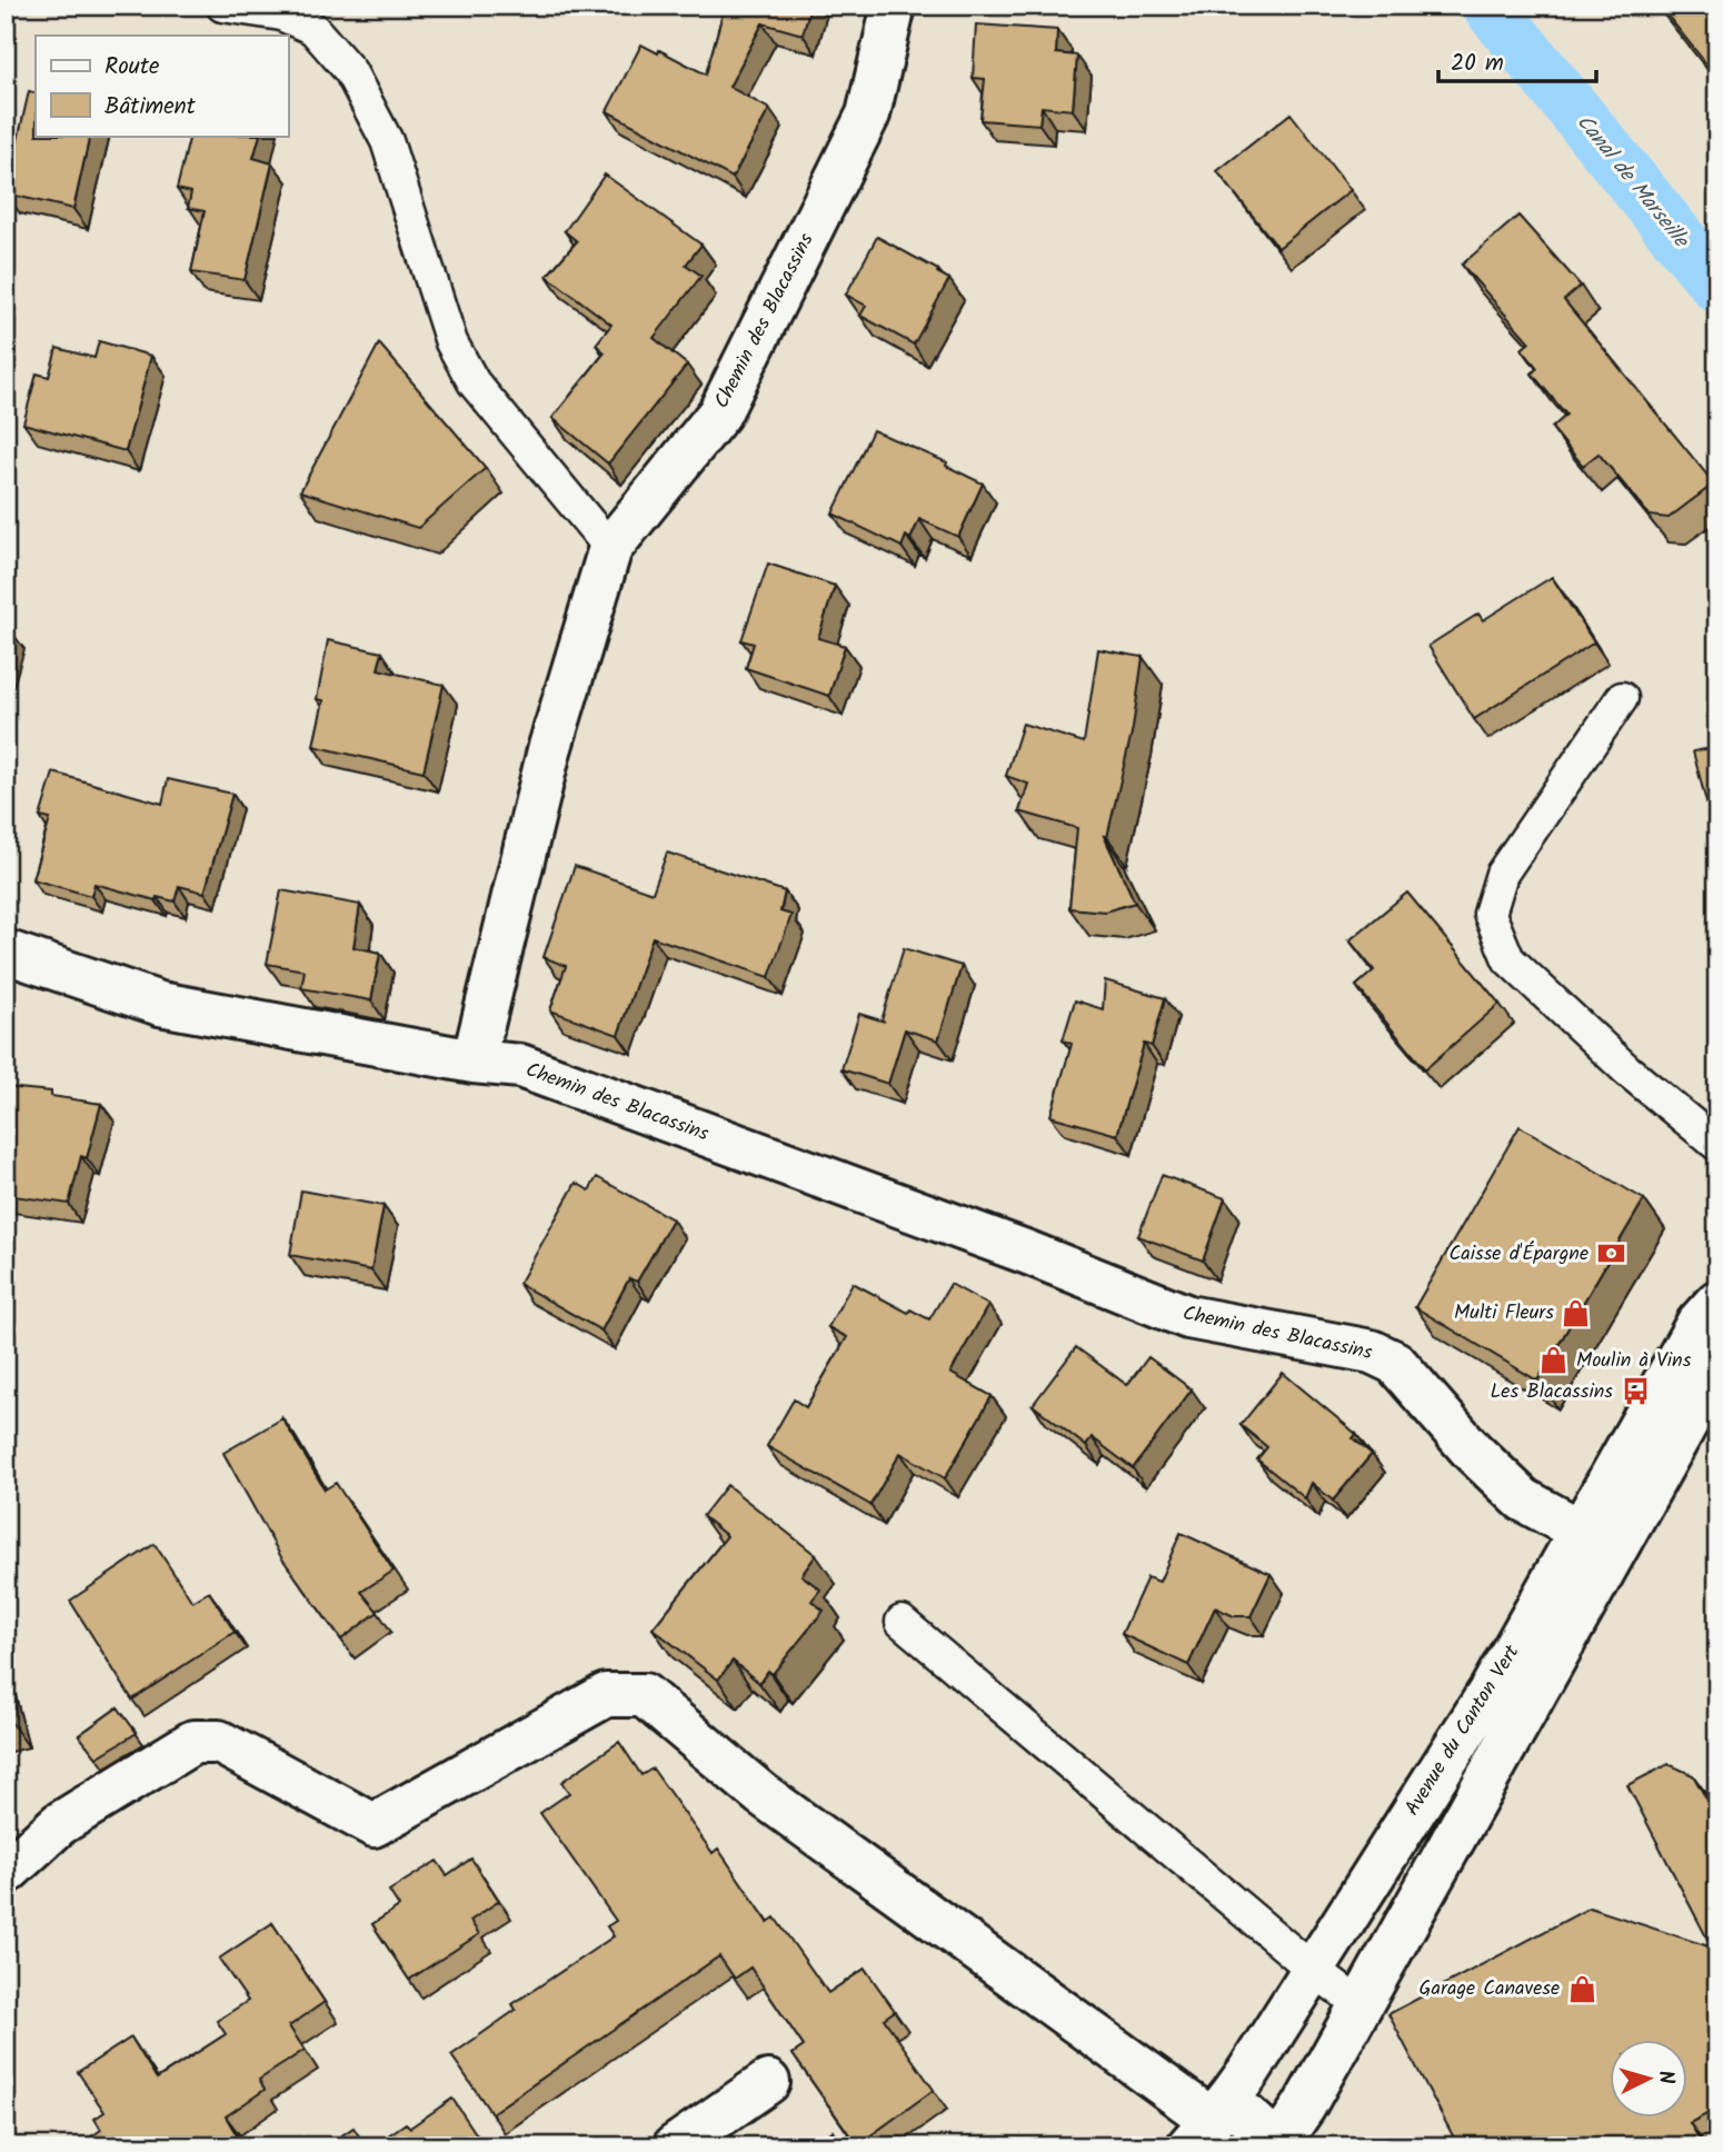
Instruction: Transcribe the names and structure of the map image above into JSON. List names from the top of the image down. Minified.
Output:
{"streets":{"street":["Chemin des Blacassins","Avenue du Canton Vert"]},"crossings":[["Chemin des Blacassins","Avenue du Canton Vert"]],"water":["Canal de Marseille"],"places":{"bank":["Caisse d'Épargne"],"shop":["Multi Fleurs","Moulin à Vins","Garage Canavese"],"bus stop":["Les Blacassins"]},"legend":["Route","Bâtiment"],"scale_bar":"20 m","north":"right"}
